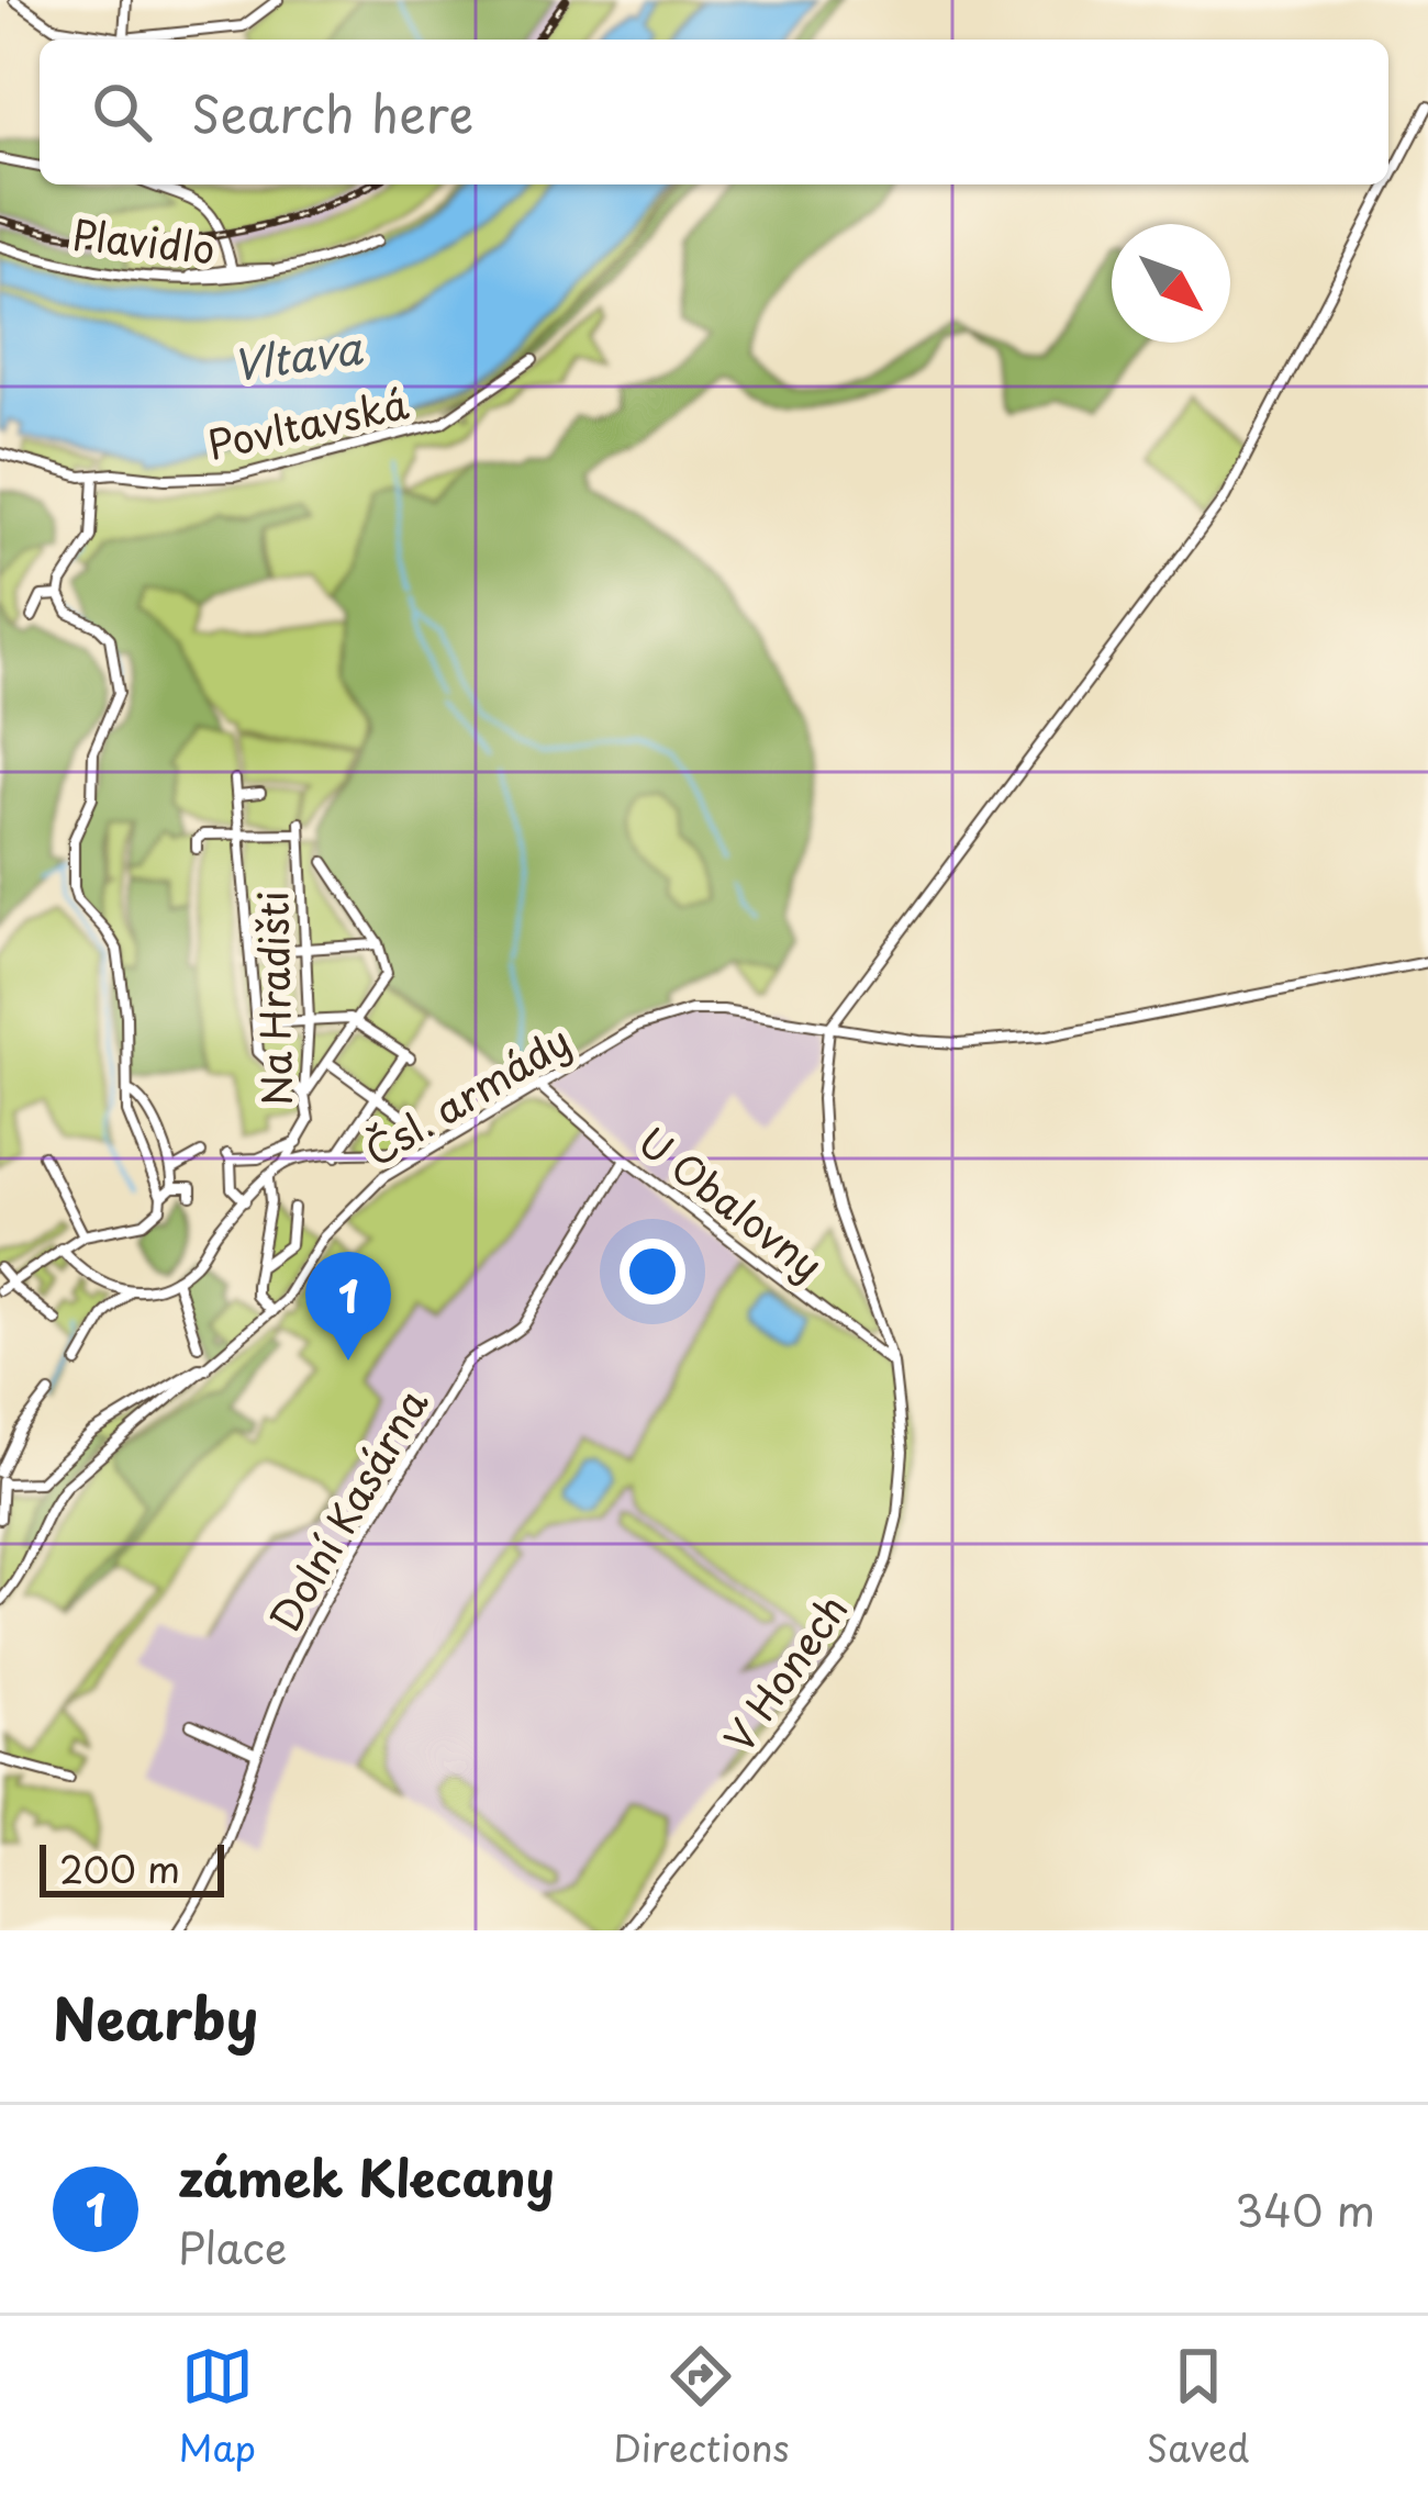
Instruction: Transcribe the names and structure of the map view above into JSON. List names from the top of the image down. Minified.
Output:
{"streets":{"street":["Plavidlo","Povltavská","Na Hradišti","Čsl. armády","U Obalovny","Dolní Kasárna","V Honech"]},"crossings":[["Čsl. armády","U Obalovny"],["Čsl. armády","V Honech"],["U Obalovny","Dolní Kasárna"],["U Obalovny","V Honech"]],"water":["Vltava"],"scale_bar":"200 m","north":"bottom right","page":{"search":"Search here","pins":"1","scale":"200 m","heading":"Nearby","list":[{"mark":"1","name":"zámek Klecany","note":"Place","value":"340 m"}],"nav":["Map","Directions","Saved"]}}
